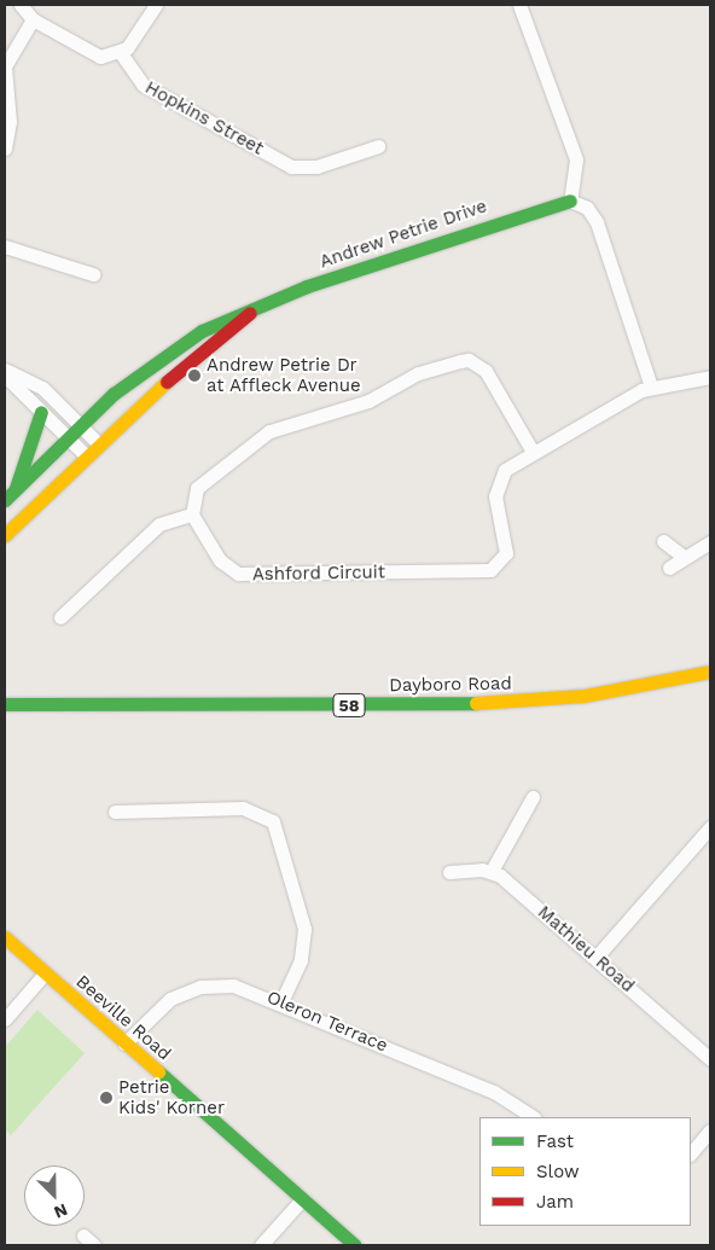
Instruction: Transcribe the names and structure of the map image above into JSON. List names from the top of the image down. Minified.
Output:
{"streets":{"main road":["Andrew Petrie Drive","Dayboro Road","58","Beeville Road"],"street":["Hopkins Street","Ashford Circuit","Mathieu Road","Oleron Terrace"]},"crossings":[["Beeville Road","Oleron Terrace"]],"places":["Andrew Petrie Dr at Affleck Avenue","Petrie Kids' Korner"],"legend":["Fast","Slow","Jam"],"north":"bottom right"}
